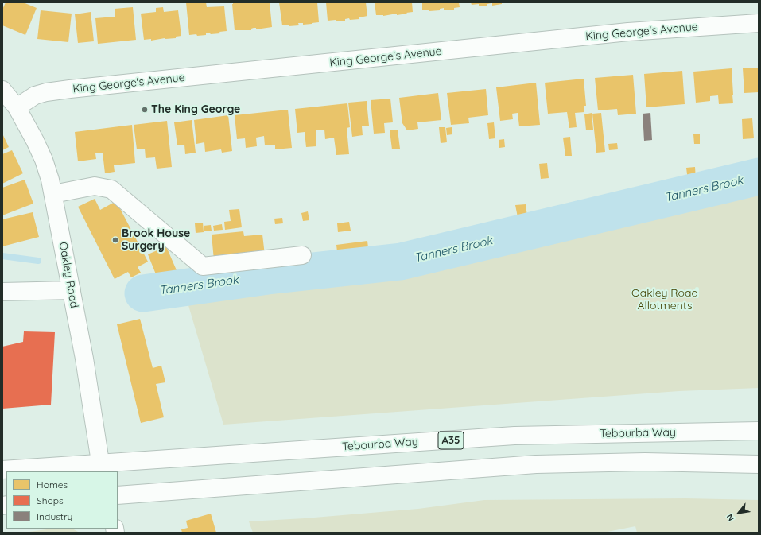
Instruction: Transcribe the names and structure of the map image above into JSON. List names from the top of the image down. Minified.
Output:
{"streets":{"main road":["King George's Avenue","Oakley Road","Tebourba Way","A35"]},"crossings":[["King George's Avenue","Oakley Road"],["Oakley Road","Tebourba Way"]],"water":["Tanners Brook"],"parks":["Oakley Road Allotments"],"places":["The King George","Brook House Surgery"],"legend":["Homes","Shops","Industry"],"north":"bottom left"}
